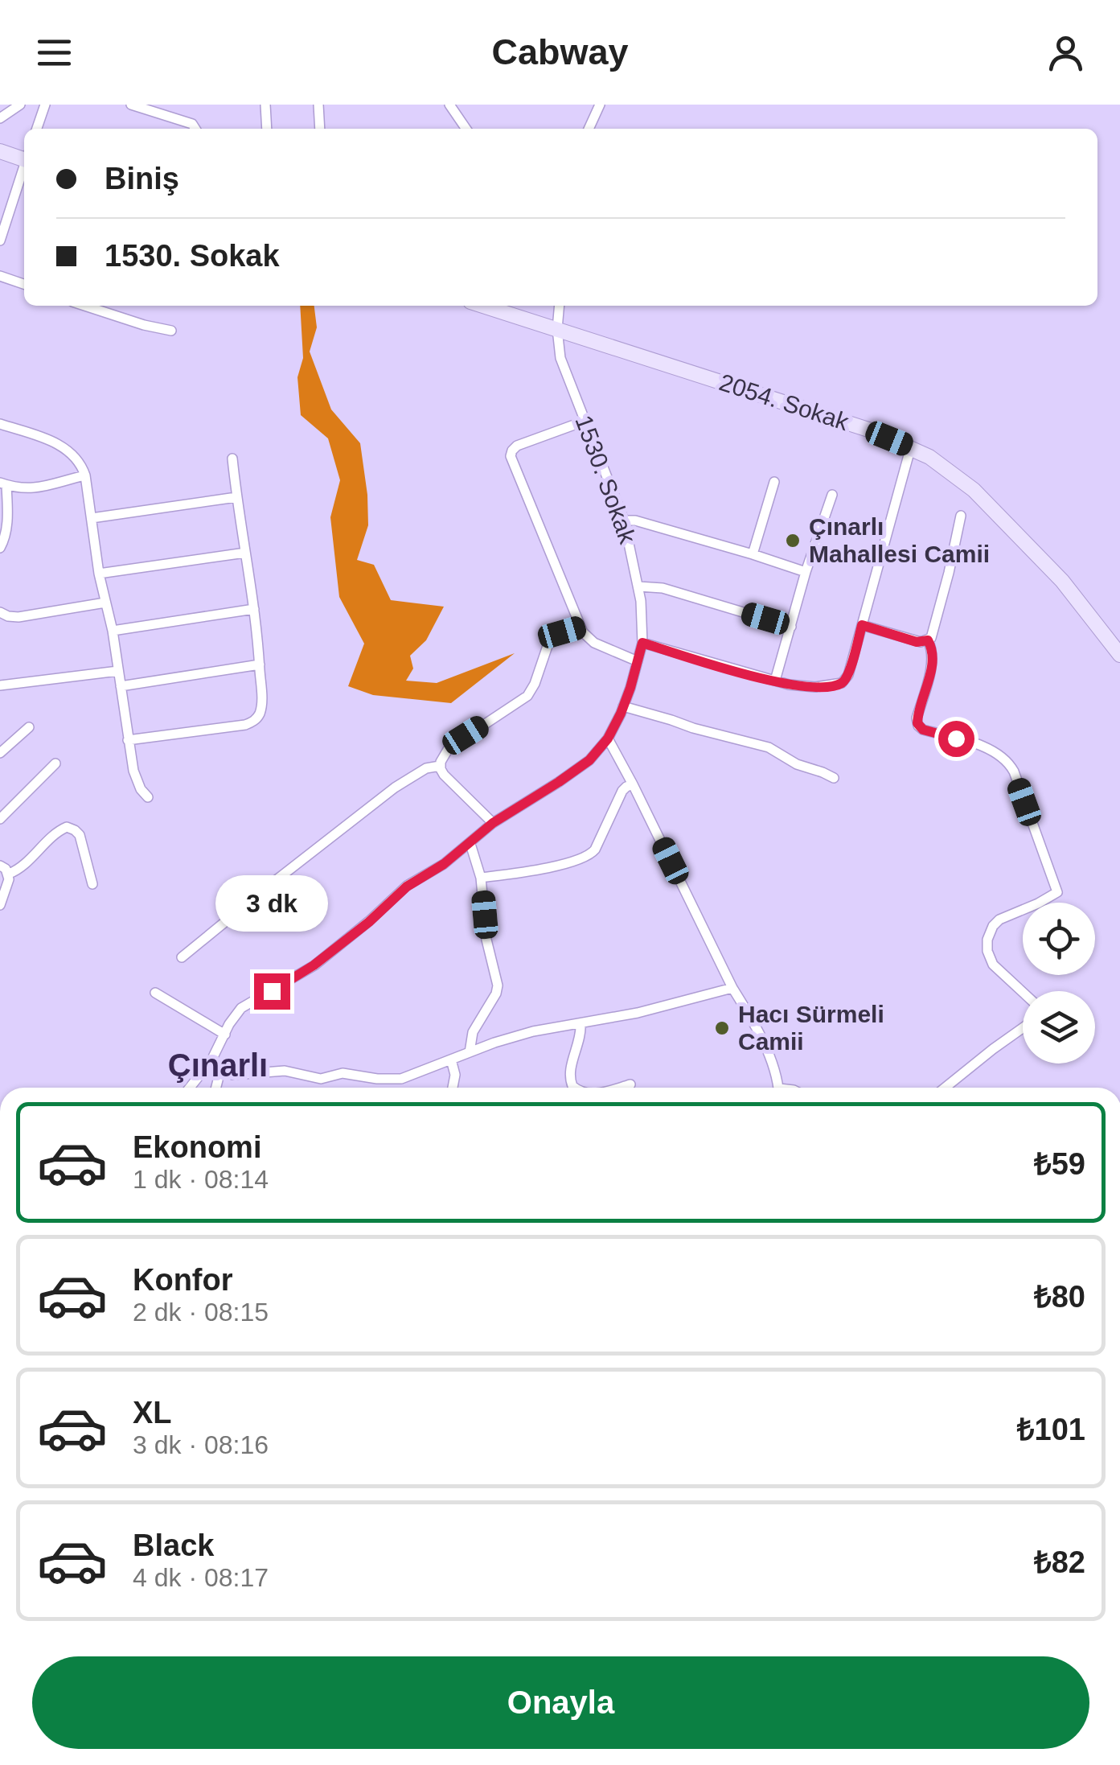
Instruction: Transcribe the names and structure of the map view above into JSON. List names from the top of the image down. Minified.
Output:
{"streets":{"main road":["2054. Sokak"],"street":["1530. Sokak"]},"crossings":[["2054. Sokak","1530. Sokak"]],"districts":["Çınarlı"],"places":["Çınarlı Mahallesi Camii","Hacı Sürmeli Camii"],"page":{"header":"Cabway","banner":["Biniş","1530. Sokak"],"bubble":"3 dk","list":[{"name":"Ekonomi","note":"1 dk · 08:14","value":"₺59"},{"name":"Konfor","note":"2 dk · 08:15","value":"₺80"},{"name":"XL","note":"3 dk · 08:16","value":"₺101"},{"name":"Black","note":"4 dk · 08:17","value":"₺82"}],"buttons":"Onayla"}}
